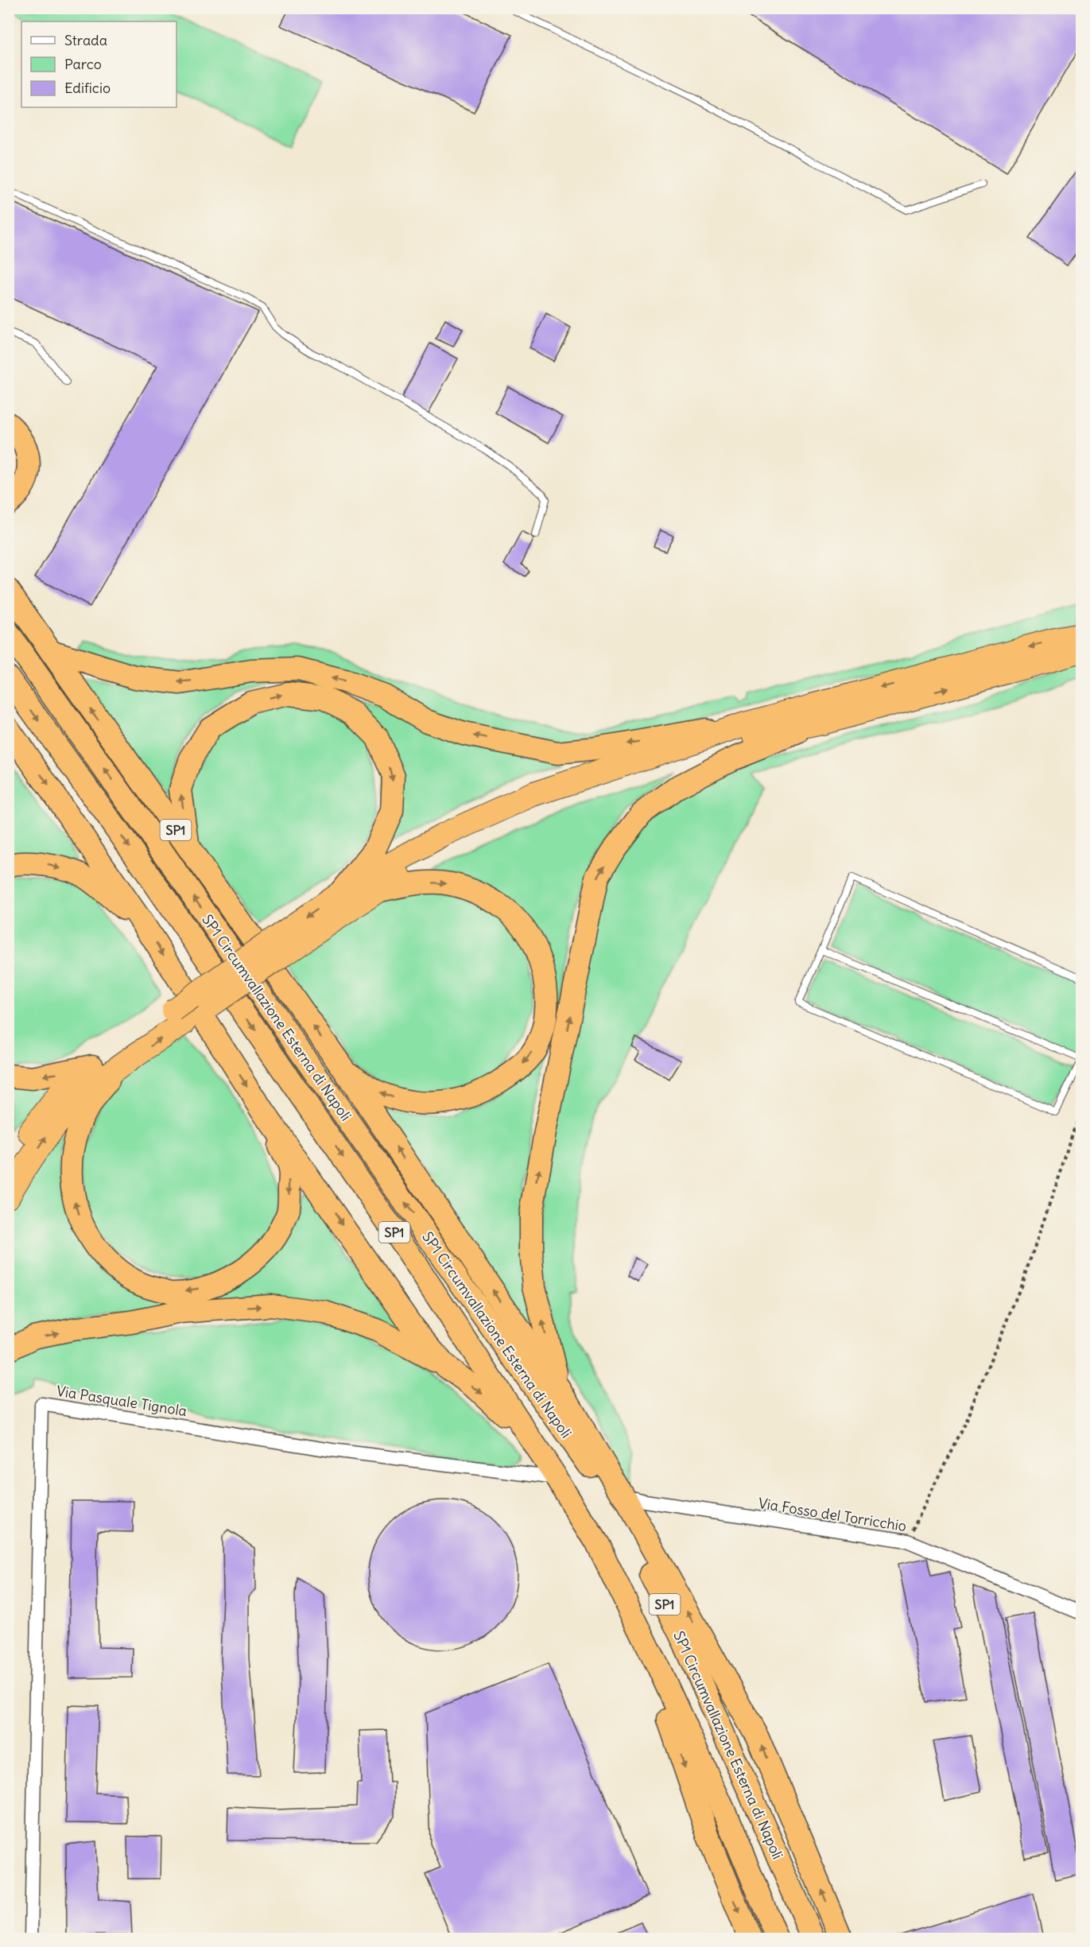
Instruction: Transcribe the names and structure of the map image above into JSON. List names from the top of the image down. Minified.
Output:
{"streets":{"highway":["SP1","SP1 Circumvallazione Esterna di Napoli"],"street":["Via Pasquale Tignola","Via Fosso del Torricchio"]},"crossings":[["SP1","SP1 Circumvallazione Esterna di Napoli"],["SP1 Circumvallazione Esterna di Napoli","Via Pasquale Tignola"]],"legend":["Strada","Parco","Edificio"]}
